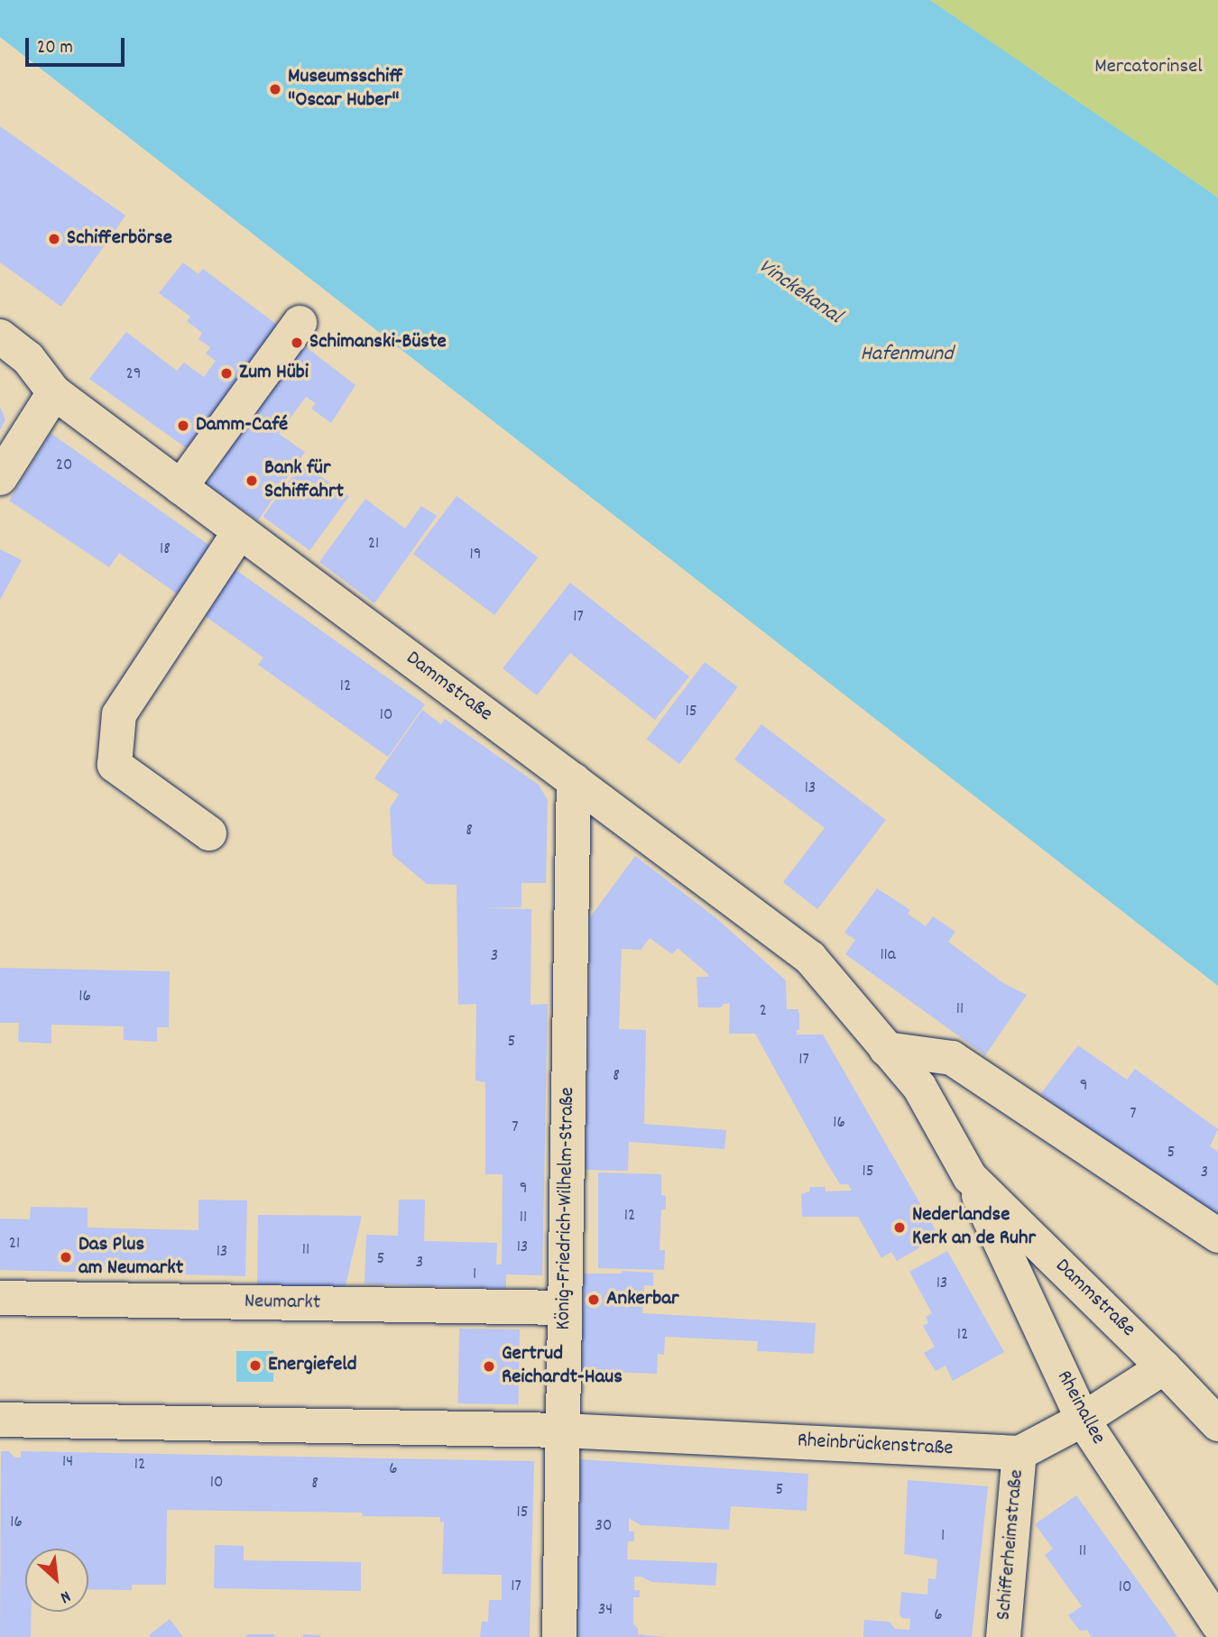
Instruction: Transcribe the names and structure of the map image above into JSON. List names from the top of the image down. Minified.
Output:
{"streets":{"street":["Dammstraße","König-Friedrich-Wilhelm-Straße","Neumarkt","Rheinallee","Rheinbrückenstraße","Schifferheimstraße"]},"crossings":[["Dammstraße","König-Friedrich-Wilhelm-Straße"],["Dammstraße","Rheinallee"],["König-Friedrich-Wilhelm-Straße","Neumarkt"],["König-Friedrich-Wilhelm-Straße","Rheinbrückenstraße"],["Rheinbrückenstraße","Schifferheimstraße"]],"water":["Vinckekanal","Hafenmund"],"parks":["Mercatorinsel"],"places":["Museumsschiff \"Oscar Huber\"","Schifferbörse","Schimanski-Büste","Zum Hübi","Damm-Café","Bank für Schiffahrt","Nederlandse Kerk an de Ruhr","Das Plus am Neumarkt","Ankerbar","Energiefeld","Gertrud Reichardt-Haus"],"house_numbers":["29","20","21","18","19","17","12","15","10","13","8","11a","3","16","11","2","5","17","8","9","7","16","7","5","15","3","9","12","11","21","13","11","13","5","3","1","13","12","14","12","6","10","8","5","15","16","30","1","11","17","10","34","6"],"scale_bar":"20 m","north":"bottom right"}
